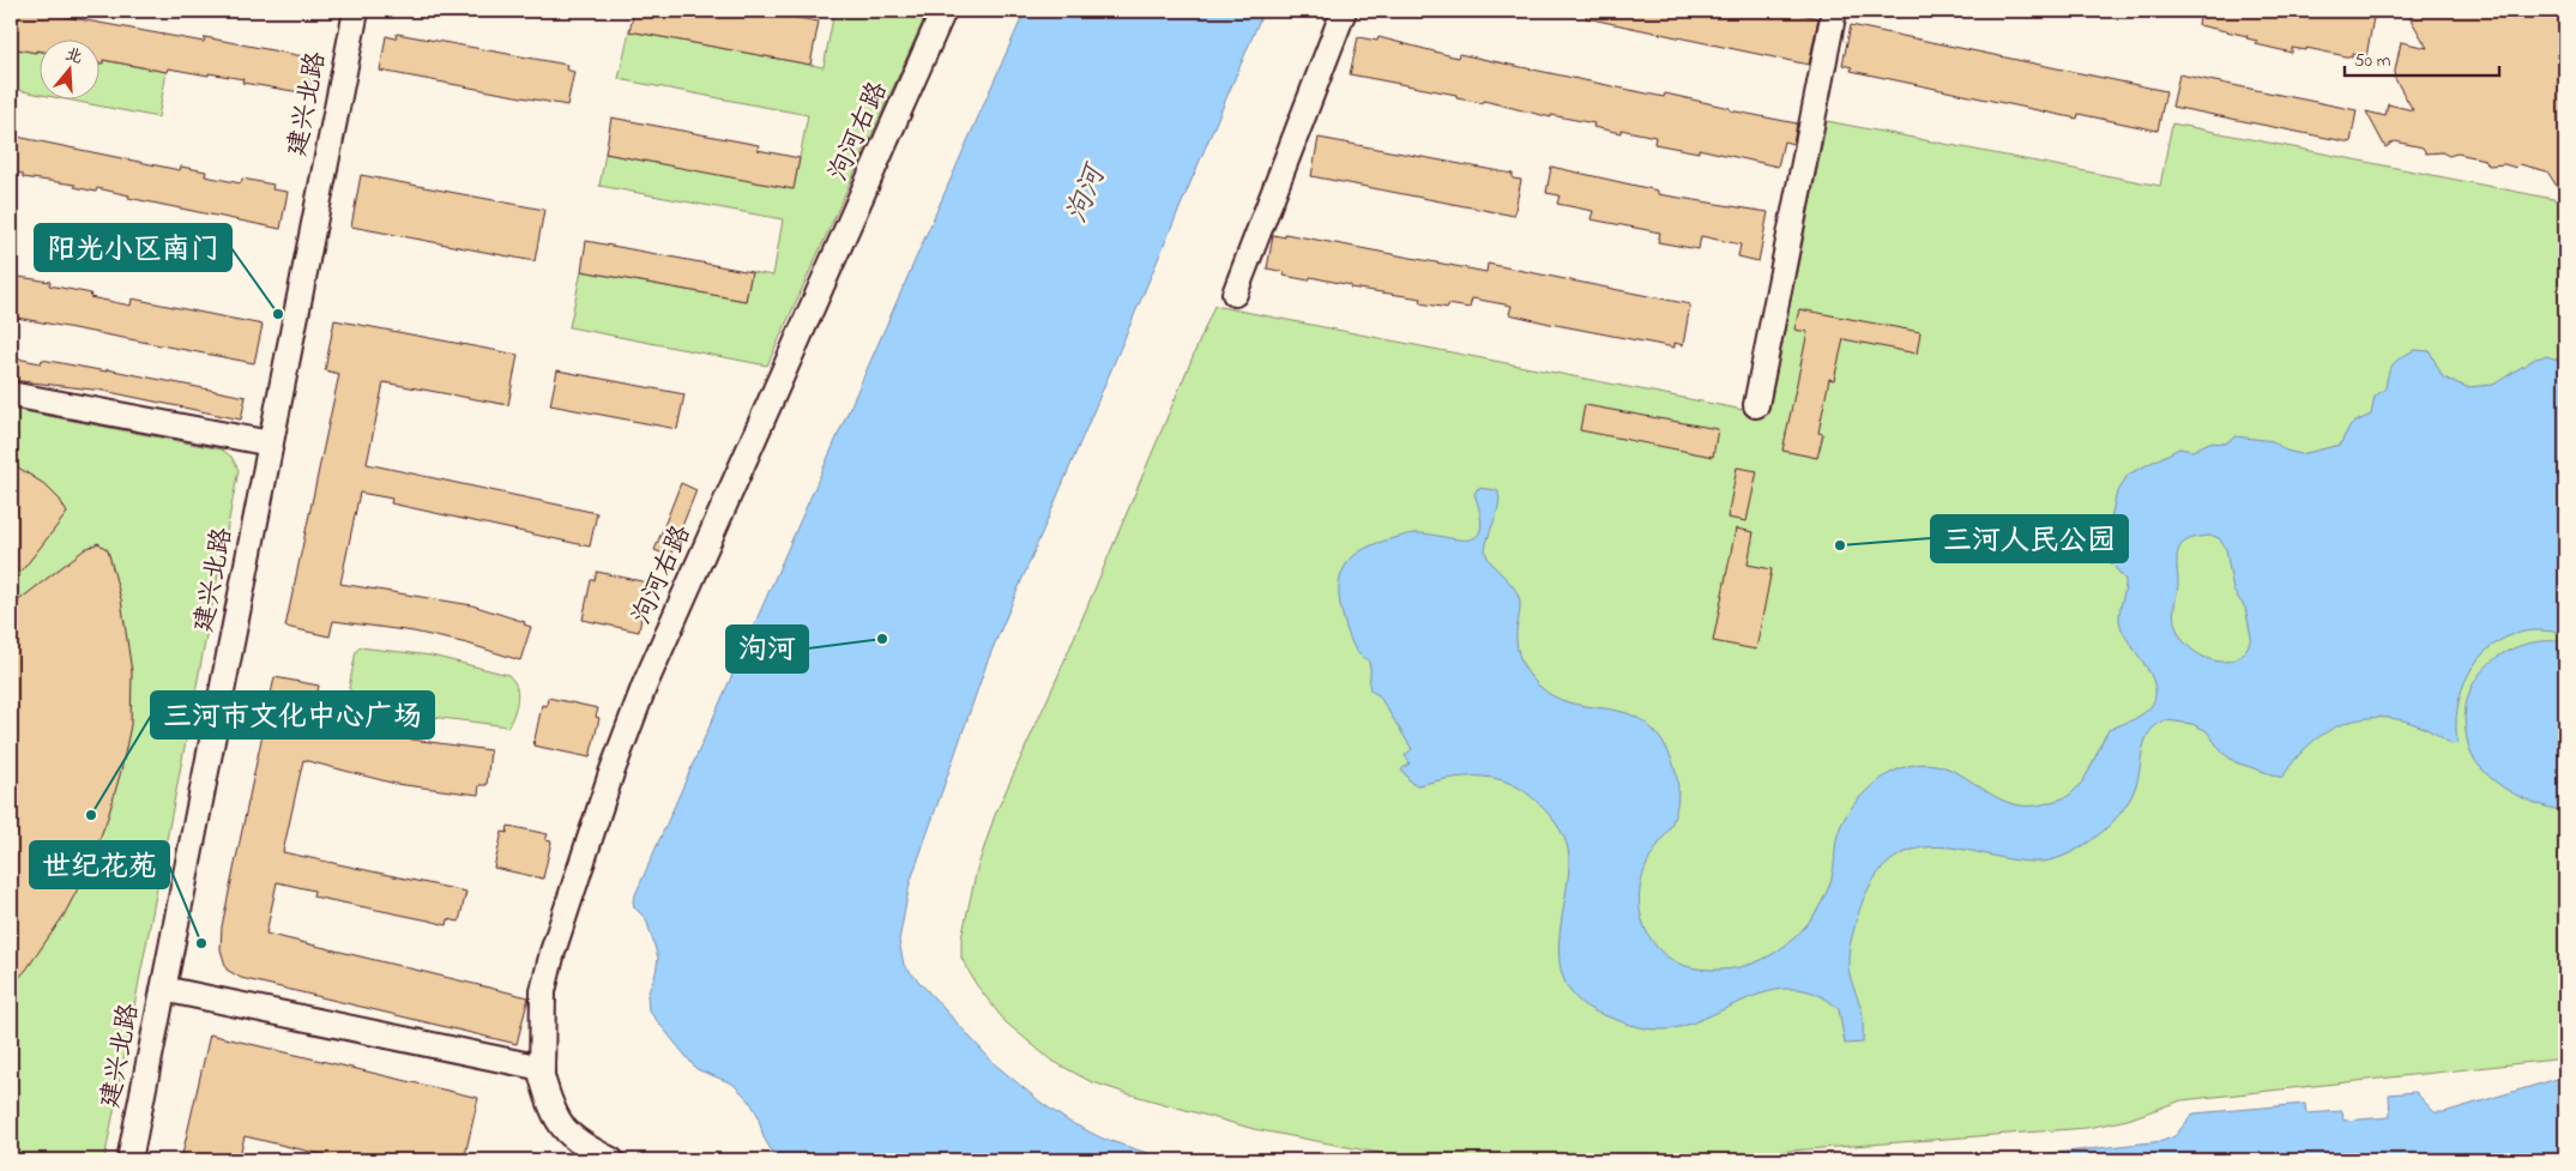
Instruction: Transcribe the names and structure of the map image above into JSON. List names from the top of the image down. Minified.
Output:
{"streets":{"street":["建兴北路","泃河右路"]},"water":["泃河"],"places":["阳光小区南门","三河人民公园","泃河","三河市文化中心广场","世纪花苑"],"scale_bar":"50 m","north":"top"}
